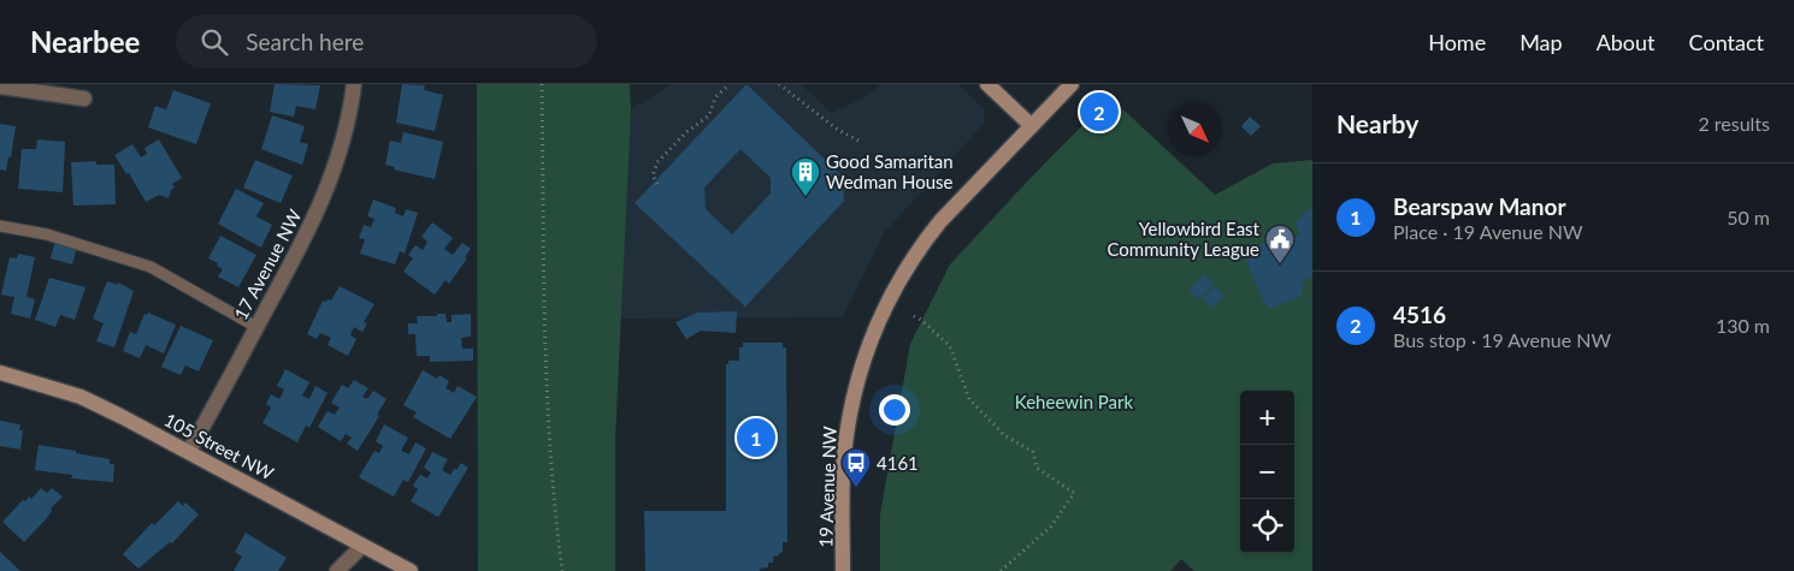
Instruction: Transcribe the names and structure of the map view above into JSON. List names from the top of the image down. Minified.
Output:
{"streets":{"street":["17 Avenue NW","105 Street NW","19 Avenue NW"]},"crossings":[["17 Avenue NW","105 Street NW"]],"parks":["Keheewin Park"],"places":{"building":["Good Samaritan Wedman House"],"public building":["Yellowbird East Community League"],"bus stop":["4161"]},"north":"bottom right","page":{"header":"Nearbee","search":"Search here","nav":["Home","Map","About","Contact"],"heading":["Nearby","2 results"],"pins":["2","1"],"list":[{"mark":"1","name":"Bearspaw Manor","note":"Place · 19 Avenue NW","value":"50 m"},{"mark":"2","name":"4516","note":"Bus stop · 19 Avenue NW","value":"130 m"}],"map_buttons":["+","−"]}}
